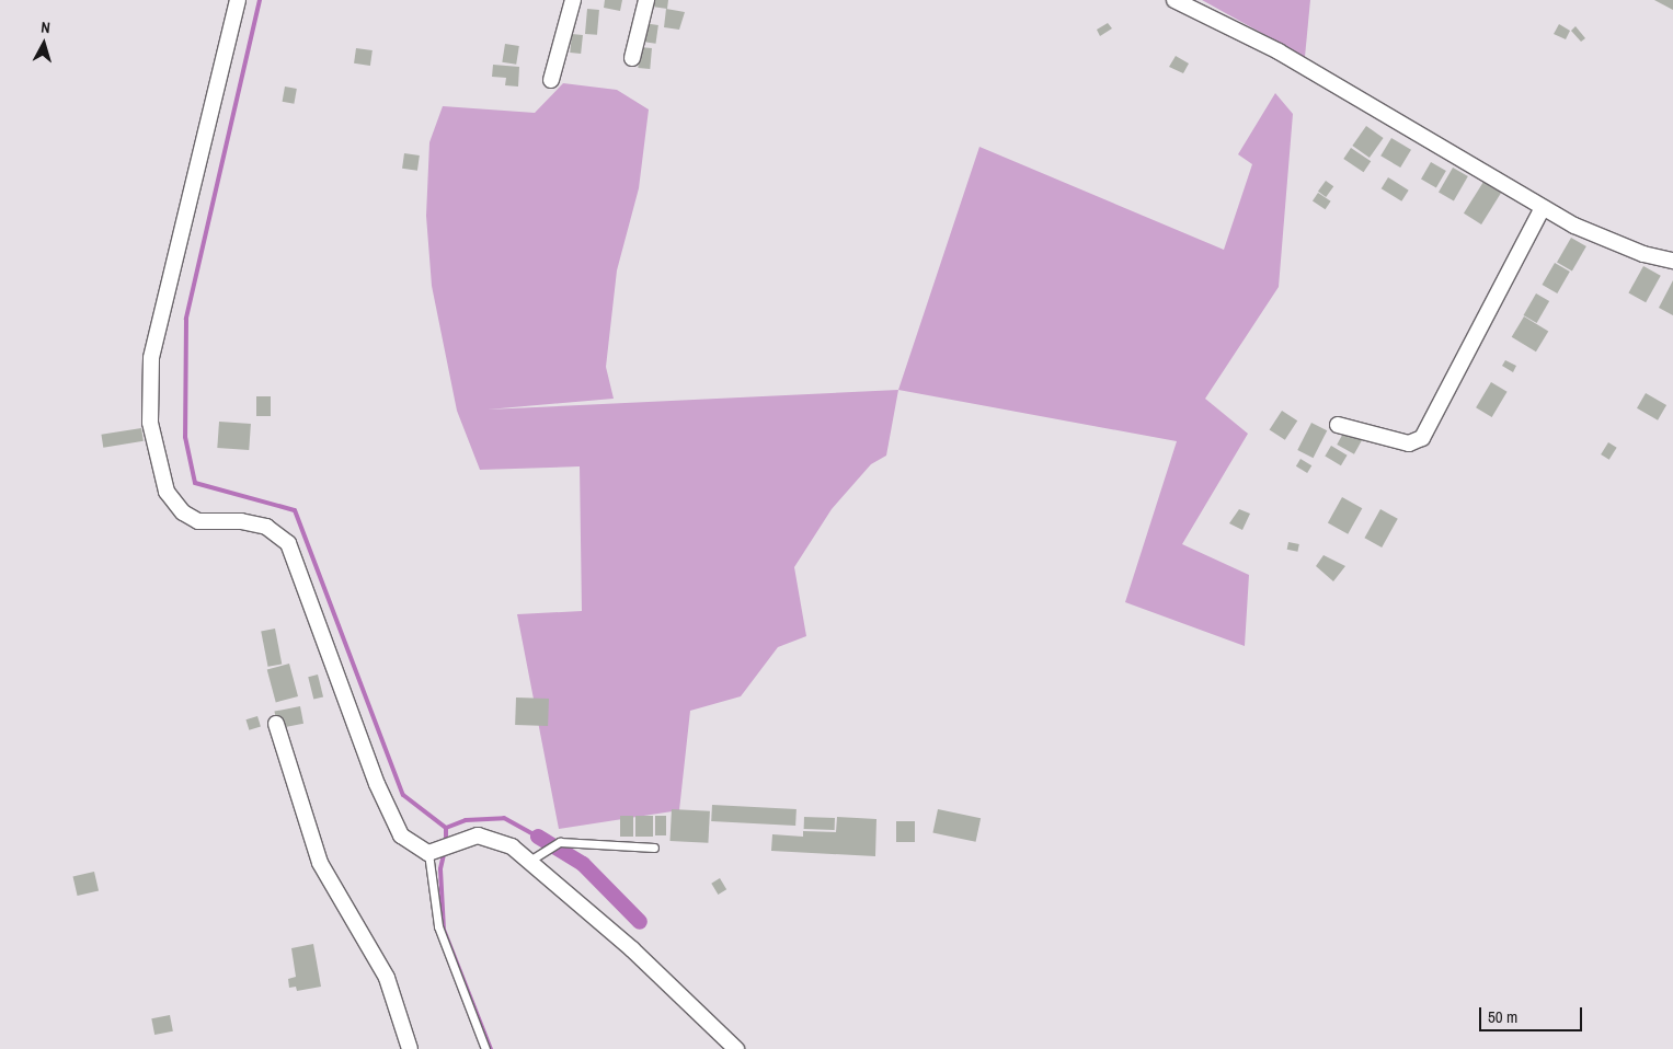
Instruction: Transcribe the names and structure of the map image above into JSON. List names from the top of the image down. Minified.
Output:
{"scale_bar":"50 m","north":"top"}
